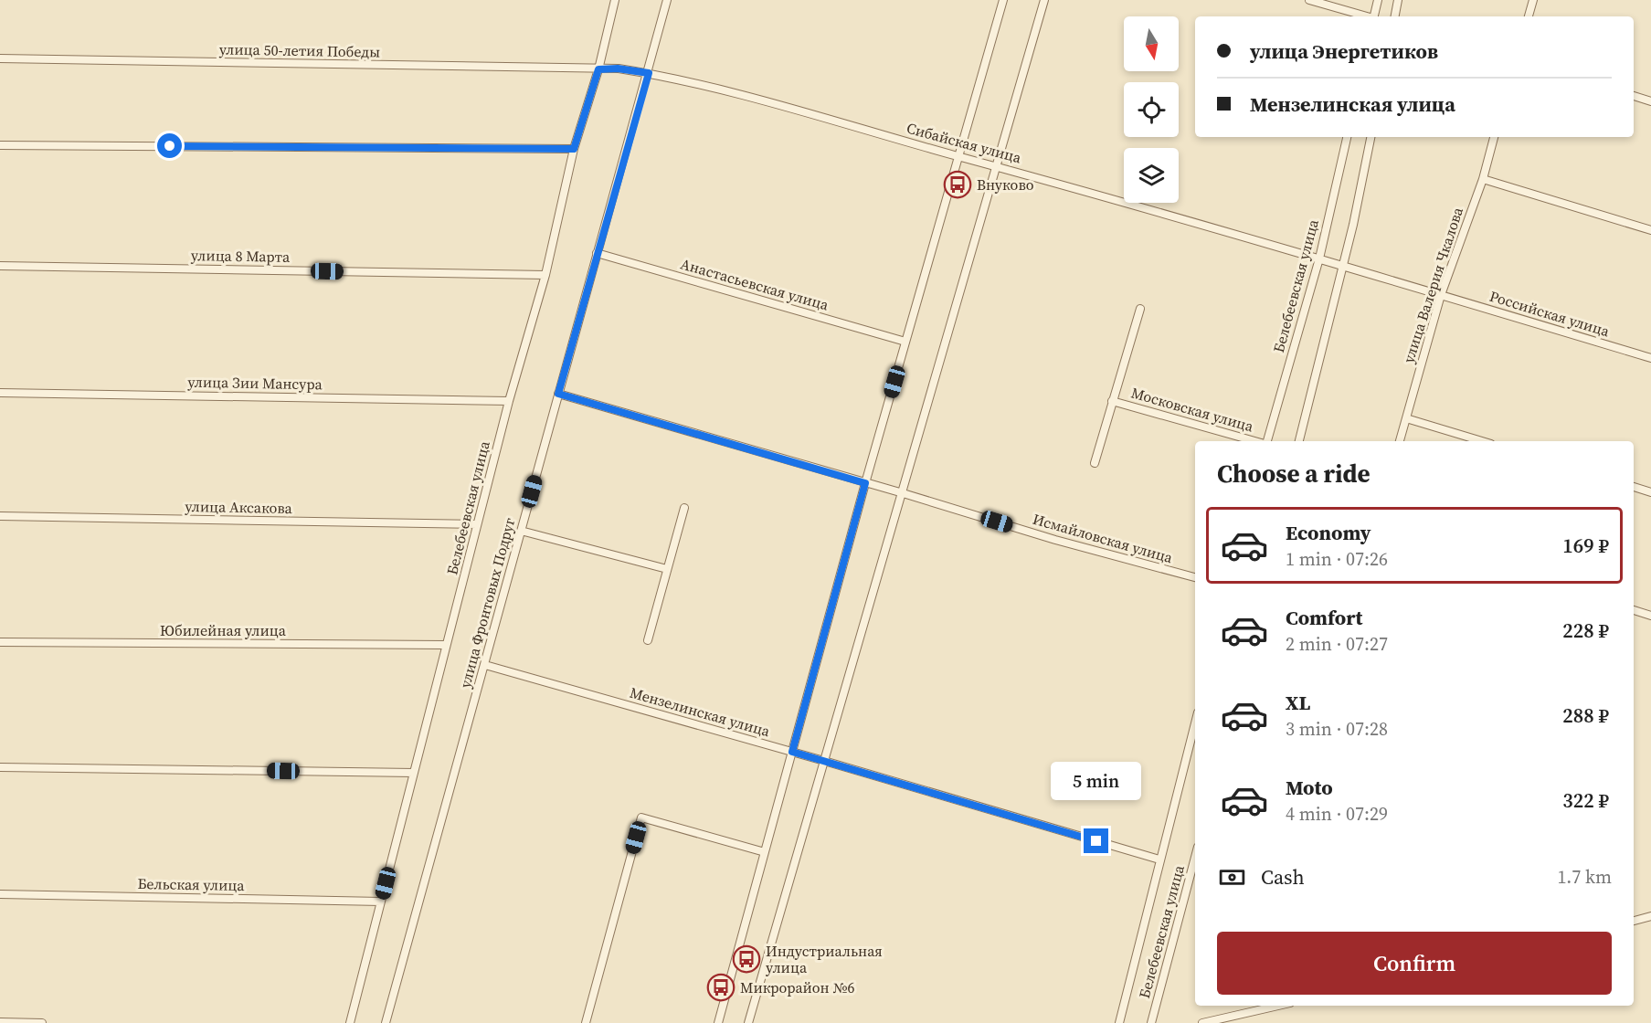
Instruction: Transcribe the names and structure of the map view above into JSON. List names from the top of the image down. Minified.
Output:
{"streets":{"street":["улица 50-летия Победы","Сибайская улица","улица 8 Марта","Анастасьевская улица","улица Валерия Чкалова","Белебеевская улица","Российская улица","улица Зии Мансура","Московская улица","улица Аксакова","Исмайловская улица","улица Фронтовых Подруг","Юбилейная улица","Мензелинская улица","Бельская улица"]},"crossings":[["улица 50-летия Победы","Сибайская улица"],["улица 50-летия Победы","Белебеевская улица"],["Сибайская улица","Белебеевская улица"],["Сибайская улица","Российская улица"],["Сибайская улица","улица Фронтовых Подруг"],["улица 8 Марта","Белебеевская улица"],["Анастасьевская улица","улица Фронтовых Подруг"],["улица Валерия Чкалова","Российская улица"],["Белебеевская улица","улица Зии Мансура"],["Белебеевская улица","улица Аксакова"],["Белебеевская улица","Юбилейная улица"],["Белебеевская улица","Мензелинская улица"],["Белебеевская улица","Бельская улица"],["Исмайловская улица","улица Фронтовых Подруг"],["улица Фронтовых Подруг","Мензелинская улица"]],"places":{"bus stop":["Внуково","Индустриальная улица","Микрорайон №6"]},"north":"bottom","page":{"banner":["улица Энергетиков","Мензелинская улица"],"heading":"Choose a ride","list":[{"name":"Economy","note":"1 min · 07:26","value":"169 ₽"},{"name":"Comfort","note":"2 min · 07:27","value":"228 ₽"},{"name":"XL","note":"3 min · 07:28","value":"288 ₽"},{"name":"Moto","note":"4 min · 07:29","value":"322 ₽"}],"bubble":"5 min","pay":["Cash","1.7 km"],"buttons":"Confirm"}}
